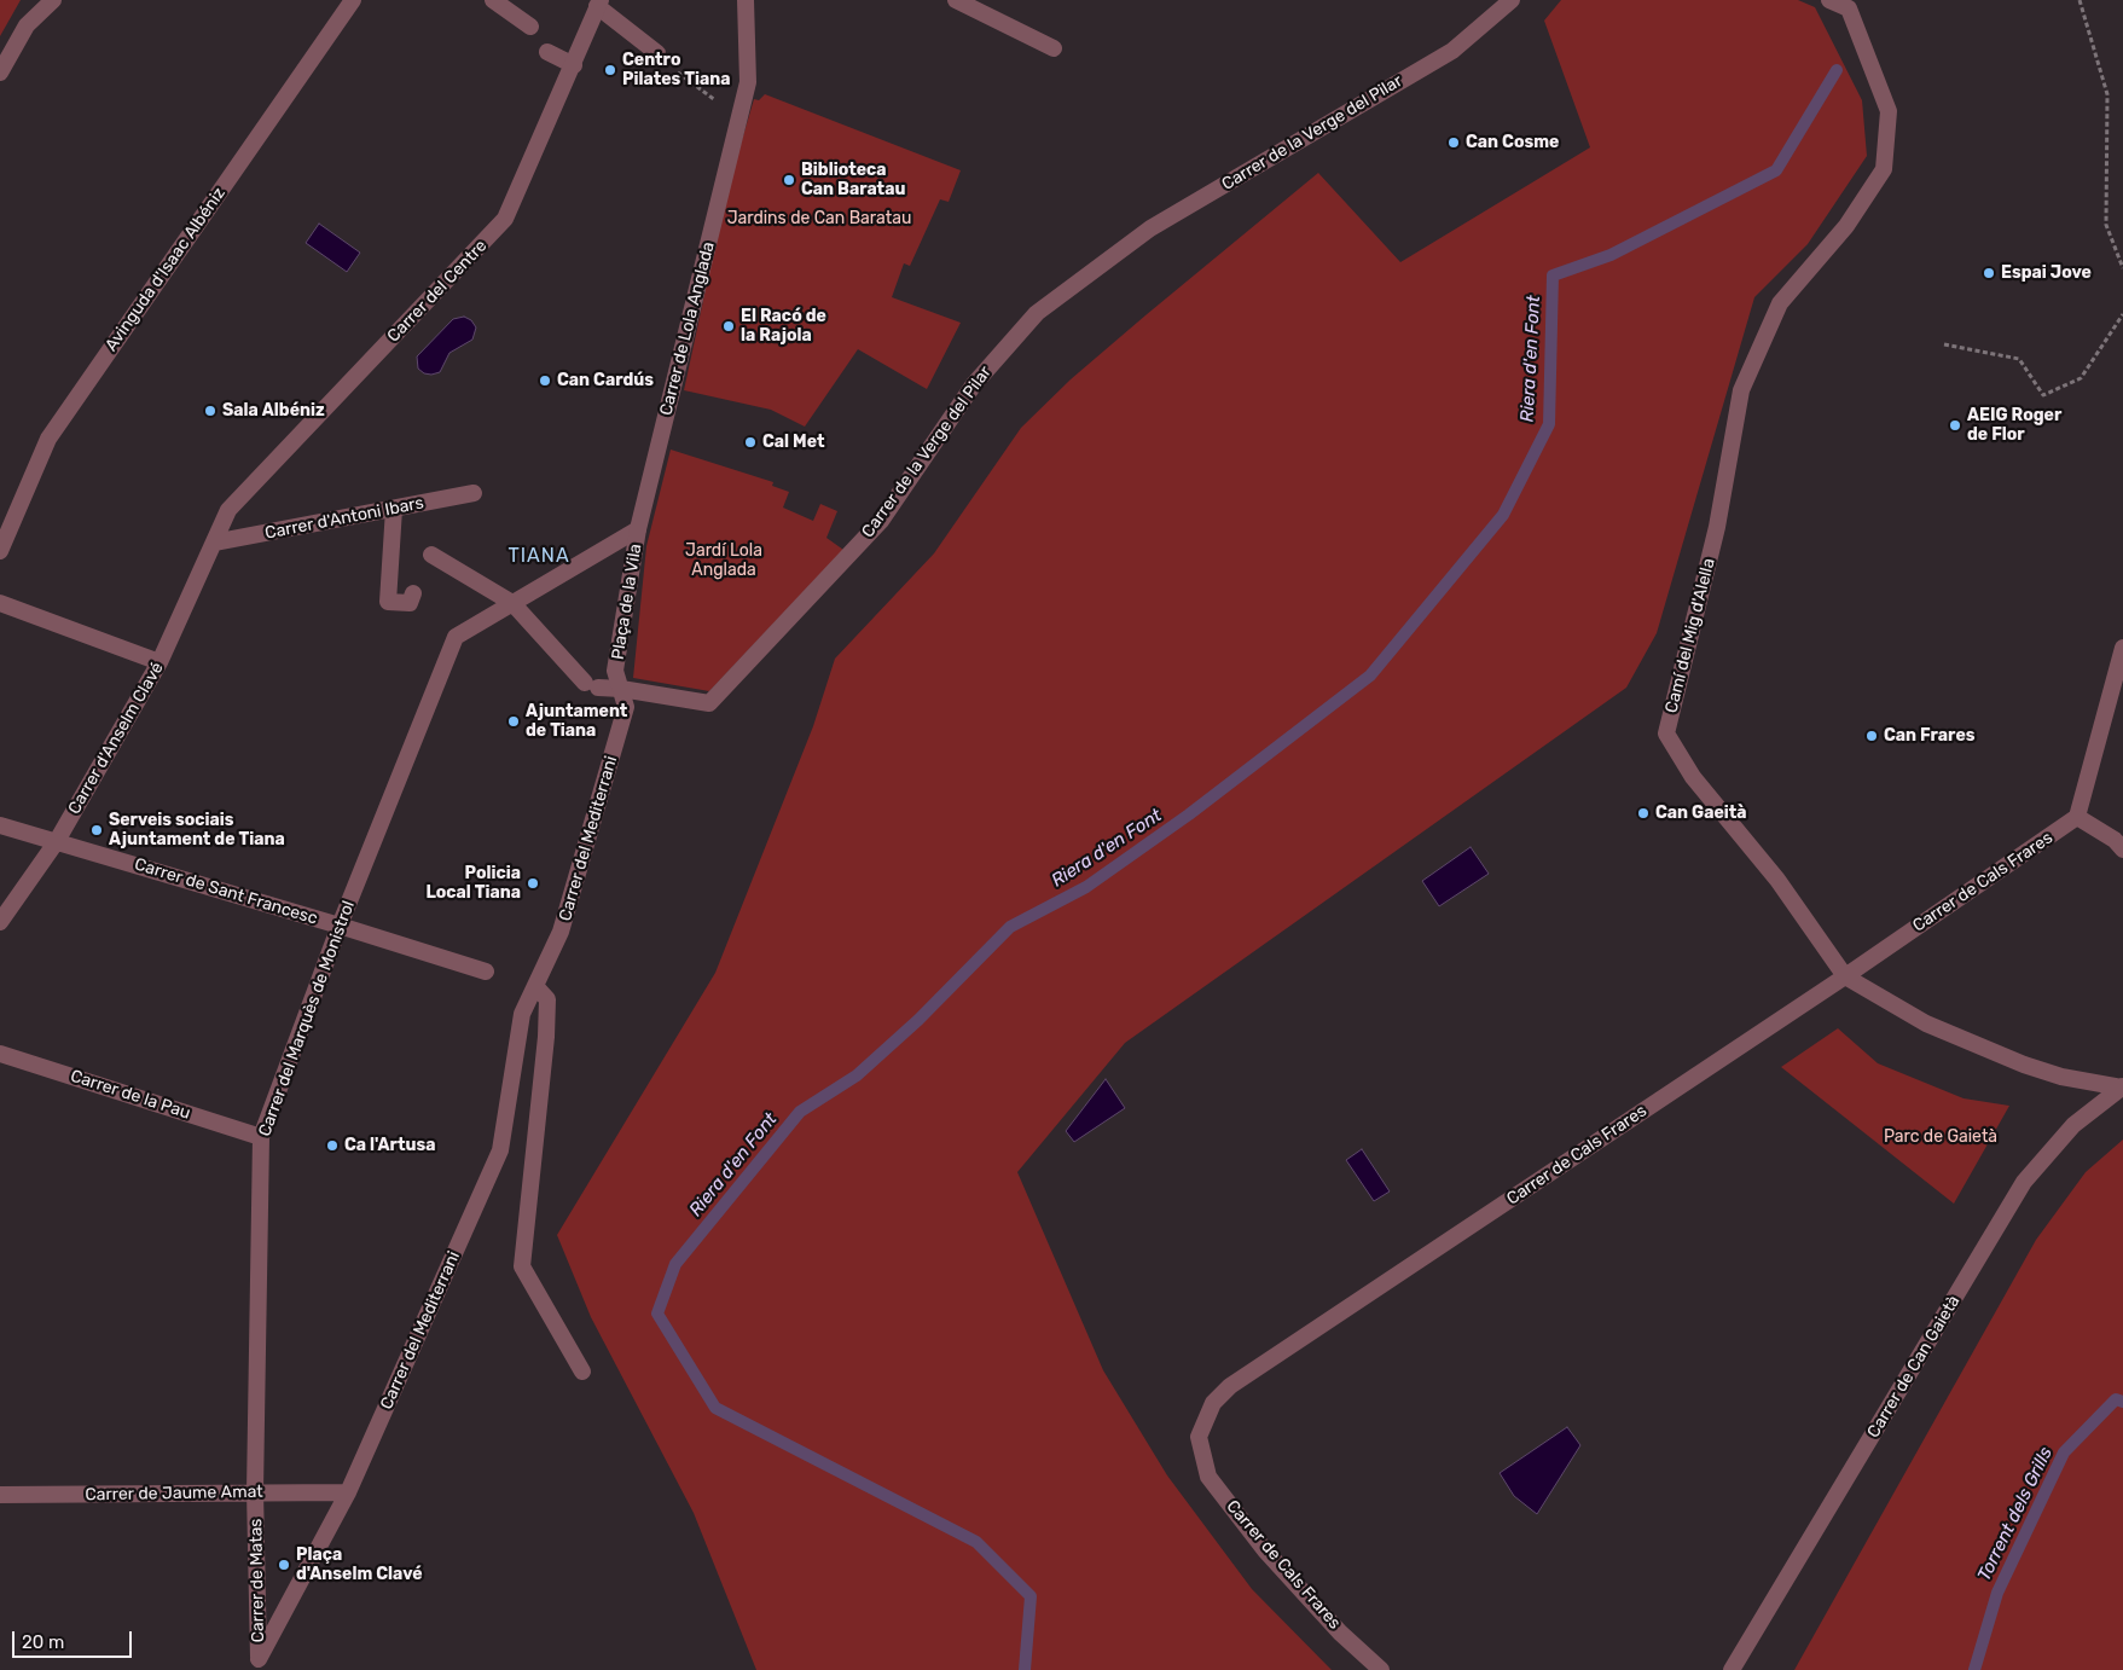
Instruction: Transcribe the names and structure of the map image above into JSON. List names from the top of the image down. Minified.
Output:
{"streets":{"street":["Carrer de la Verge del Pilar","Avinguda d'Isaac Albéniz","Carrer del Centre","Carrer de Lola Anglada","Carrer d'Antoni Ibars","Plaça de la Vila","Camí del Mig d'Alella","Carrer d'Anselm Clavé","Carrer del Mediterrani","Carrer de Cals Frares","Carrer de Sant Francesc","Carrer del Marquès de Monistrol","Carrer de la Pau","Carrer de Can Gaietà","Carrer de Jaume Amat","Carrer de Matas"]},"crossings":[["Carrer de la Verge del Pilar","Plaça de la Vila"],["Carrer de la Verge del Pilar","Carrer del Mediterrani"],["Carrer del Centre","Carrer d'Antoni Ibars"],["Carrer del Centre","Carrer d'Anselm Clavé"],["Carrer de Lola Anglada","Plaça de la Vila"],["Carrer d'Antoni Ibars","Carrer d'Anselm Clavé"],["Plaça de la Vila","Carrer del Mediterrani"],["Plaça de la Vila","Carrer del Marquès de Monistrol"],["Camí del Mig d'Alella","Carrer de Cals Frares"],["Camí del Mig d'Alella","Carrer de Can Gaietà"],["Carrer d'Anselm Clavé","Carrer de Sant Francesc"],["Carrer del Mediterrani","Carrer de Jaume Amat"],["Carrer del Mediterrani","Carrer de Matas"],["Carrer de Sant Francesc","Carrer del Marquès de Monistrol"],["Carrer del Marquès de Monistrol","Carrer de la Pau"],["Carrer del Marquès de Monistrol","Carrer de Jaume Amat"],["Carrer del Marquès de Monistrol","Carrer de Matas"],["Carrer de Jaume Amat","Carrer de Matas"]],"districts":["TIANA"],"water":["Riera d'en Font","Torrent dels Grills"],"parks":["Jardins de Can Baratau","Jardí Lola Anglada","Parc de Gaietà"],"places":["Centro Pilates Tiana","Can Cosme","Biblioteca Can Baratau","Espai Jove","El Racó de la Rajola","Can Cardús","Sala Albéniz","AEIG Roger de Flor","Cal Met","Ajuntament de Tiana","Can Frares","Can Gaeità","Serveis sociais Ajuntament de Tiana","Policia Local Tiana","Ca l'Artusa","Plaça d'Anselm Clavé"],"scale_bar":"20 m"}
